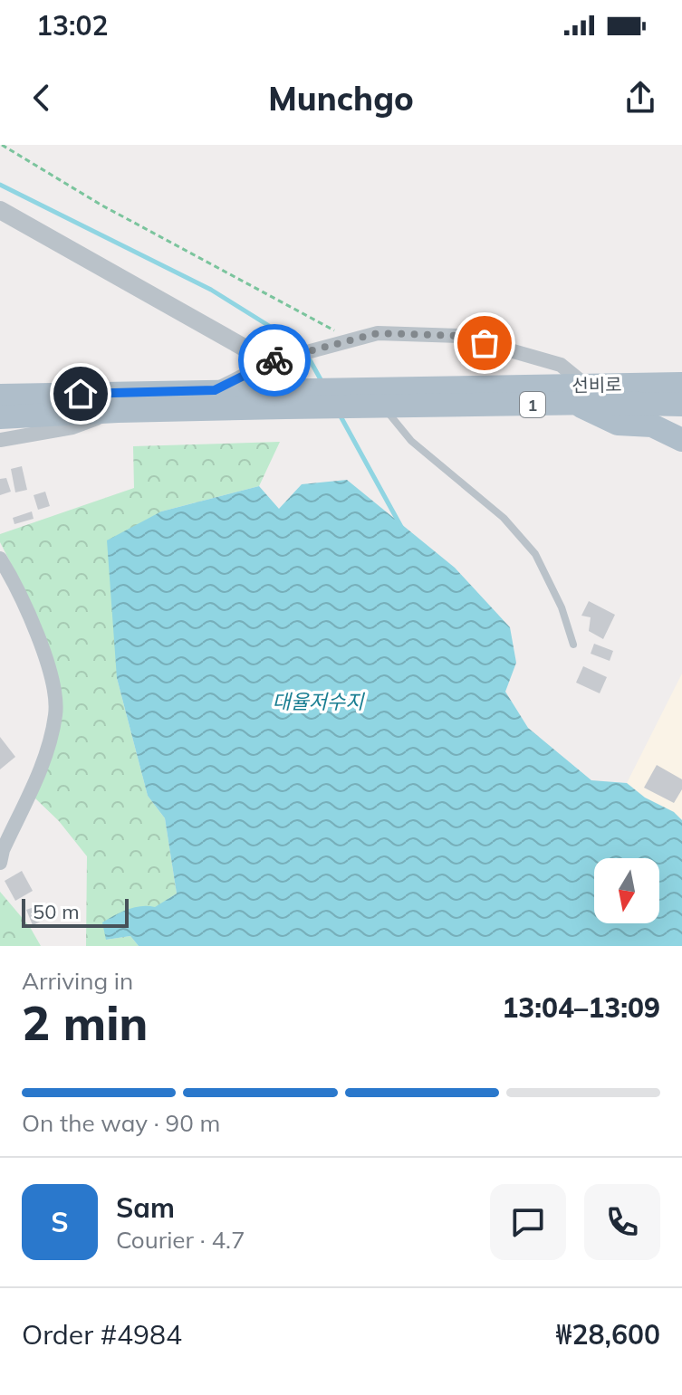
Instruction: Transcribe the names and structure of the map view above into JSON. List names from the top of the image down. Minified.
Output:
{"streets":{"main road":["선비로","1"]},"crossings":[["선비로","1"]],"water":["대율저수지"],"scale_bar":"50 m","north":"bottom","page":{"status":"13:02","header":"Munchgo","scale":"50 m","heading":["2 min","Arriving in","13:04–13:09"],"panel":["Sam","Courier · 4.7","Order #4984","₩28,600"],"bar":"On the way · 90 m","round":"S"}}
